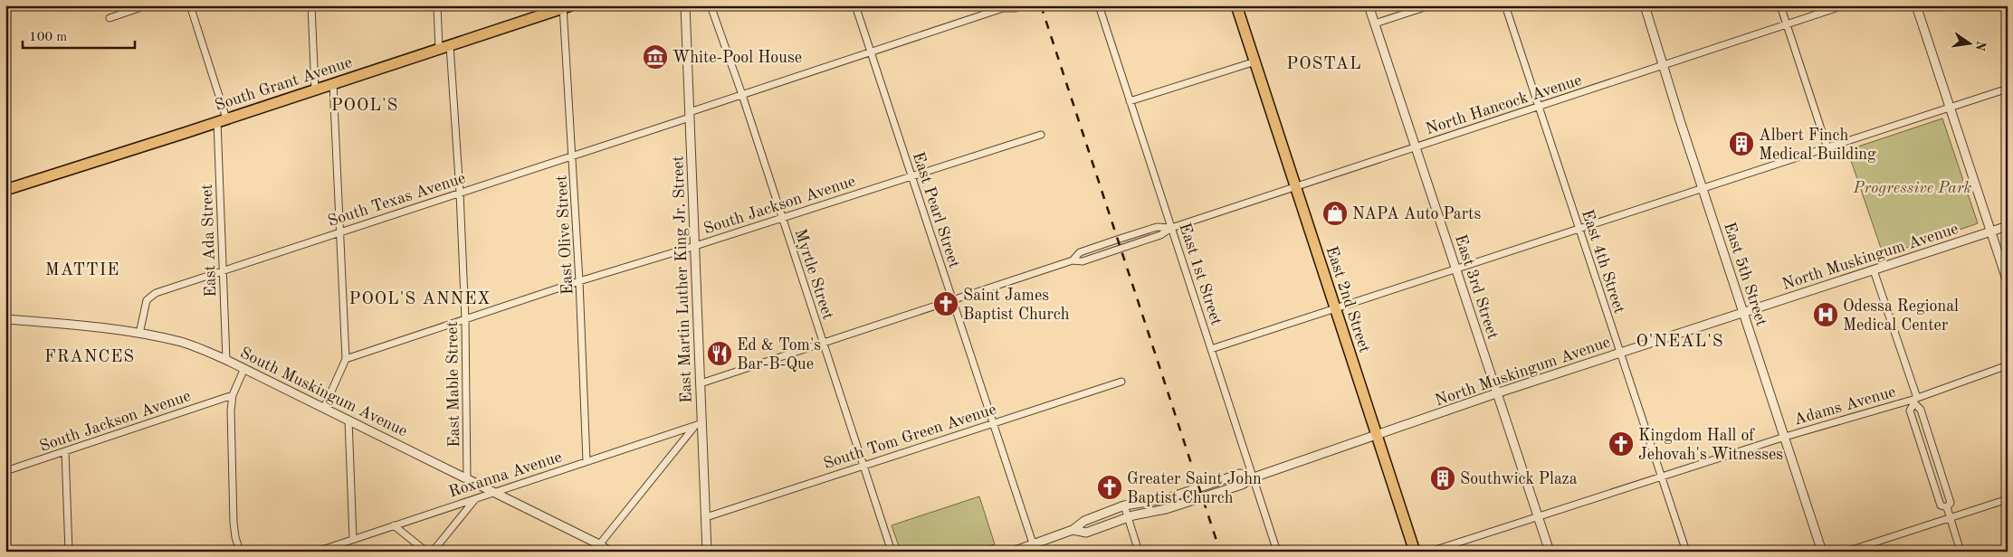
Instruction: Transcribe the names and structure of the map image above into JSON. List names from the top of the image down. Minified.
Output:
{"streets":{"main road":["South Grant Avenue","East 2nd Street"],"street":["North Hancock Avenue","South Texas Avenue","South Jackson Avenue","East Pearl Street","East Olive Street","East Ada Street","North Muskingum Avenue","East 4th Street","Myrtle Street","East 1st Street","East 5th Street","East Martin Luther King Jr. Street","East 3rd Street","East Mable Street","South Muskingum Avenue","Adams Avenue","South Tom Green Avenue","Roxanna Avenue"]},"crossings":[["South Grant Avenue","East Olive Street"],["South Grant Avenue","East Ada Street"],["South Grant Avenue","East Mable Street"],["North Hancock Avenue","East Pearl Street"],["North Hancock Avenue","East 4th Street"],["North Hancock Avenue","Myrtle Street"],["North Hancock Avenue","East 1st Street"],["North Hancock Avenue","East 5th Street"],["North Hancock Avenue","East Martin Luther King Jr. Street"],["North Hancock Avenue","East 3rd Street"],["North Hancock Avenue","East 2nd Street"],["South Texas Avenue","East Pearl Street"],["South Texas Avenue","East Olive Street"],["South Texas Avenue","East Ada Street"],["South Texas Avenue","Myrtle Street"],["South Texas Avenue","East Martin Luther King Jr. Street"],["South Texas Avenue","East Mable Street"],["South Texas Avenue","South Muskingum Avenue"],["South Jackson Avenue","East Pearl Street"],["South Jackson Avenue","East Olive Street"],["South Jackson Avenue","Myrtle Street"],["South Jackson Avenue","East Martin Luther King Jr. Street"],["South Jackson Avenue","East Mable Street"],["East Pearl Street","South Tom Green Avenue"],["East Olive Street","Roxanna Avenue"],["East Ada Street","South Muskingum Avenue"],["North Muskingum Avenue","East 4th Street"],["North Muskingum Avenue","East 1st Street"],["North Muskingum Avenue","East 5th Street"],["North Muskingum Avenue","East 3rd Street"],["North Muskingum Avenue","East 2nd Street"],["East 4th Street","Adams Avenue"],["Myrtle Street","South Tom Green Avenue"],["East 5th Street","Adams Avenue"],["East Martin Luther King Jr. Street","South Tom Green Avenue"],["East Martin Luther King Jr. Street","Roxanna Avenue"],["East 3rd Street","Adams Avenue"],["East Mable Street","South Muskingum Avenue"],["South Muskingum Avenue","Roxanna Avenue"]],"districts":["POSTAL","POOL'S","MATTIE","POOL'S ANNEX","O'NEAL'S","FRANCES"],"parks":["Progressive Park"],"places":{"museum":["White-Pool House"],"building":["Albert Finch Medical Building","Southwick Plaza"],"shop":["NAPA Auto Parts"],"church":["Saint James Baptist Church","Kingdom Hall of Jehovah's Witnesses","Greater Saint John Baptist Church"],"hospital":["Odessa Regional Medical Center"],"restaurant":["Ed & Tom's Bar-B-Que"]},"scale_bar":"100 m","north":"right"}
